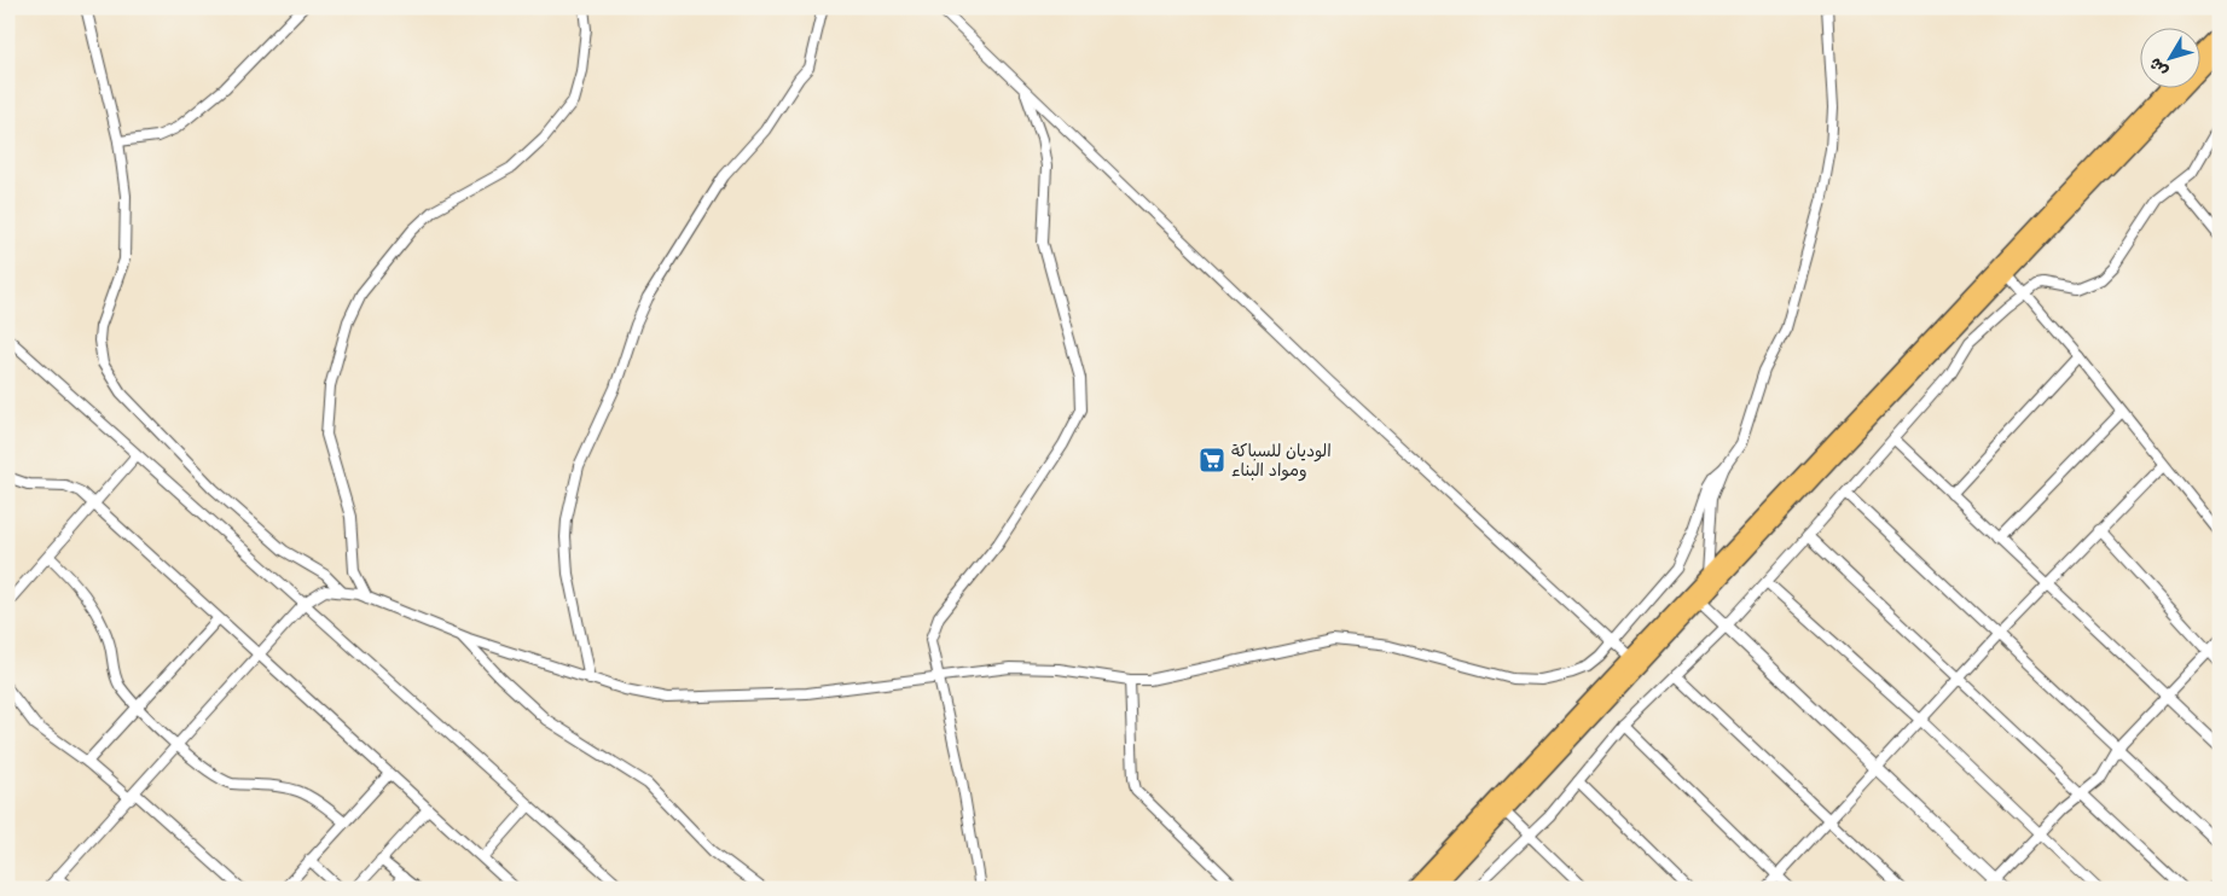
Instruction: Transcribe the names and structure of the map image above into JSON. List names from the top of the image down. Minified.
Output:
{"places":{"supermarket":["الوديان للسباكة ومواد البناء"]},"north":"bottom left"}
